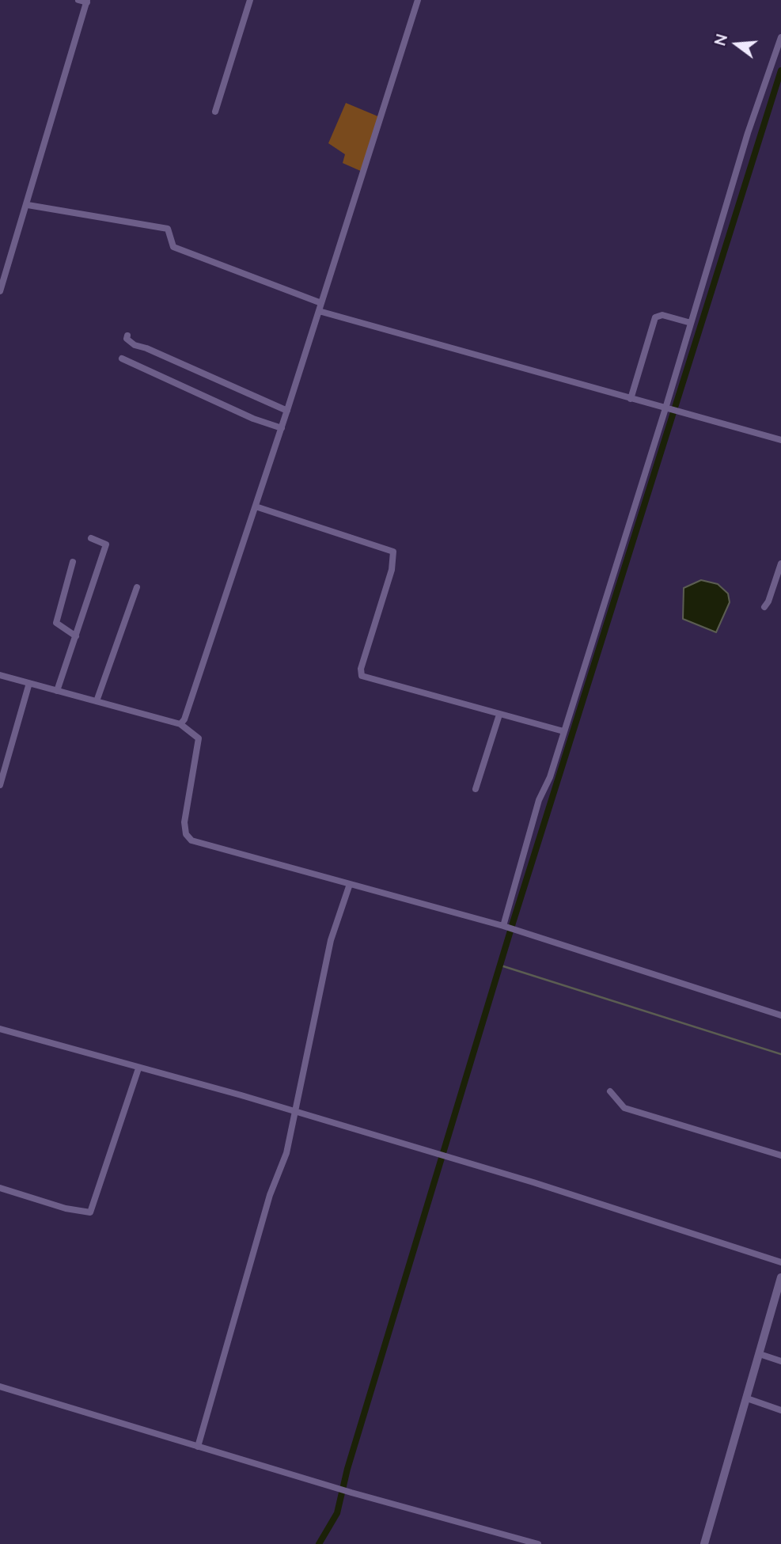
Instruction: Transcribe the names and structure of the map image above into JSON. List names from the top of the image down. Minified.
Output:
{"north":"left"}
